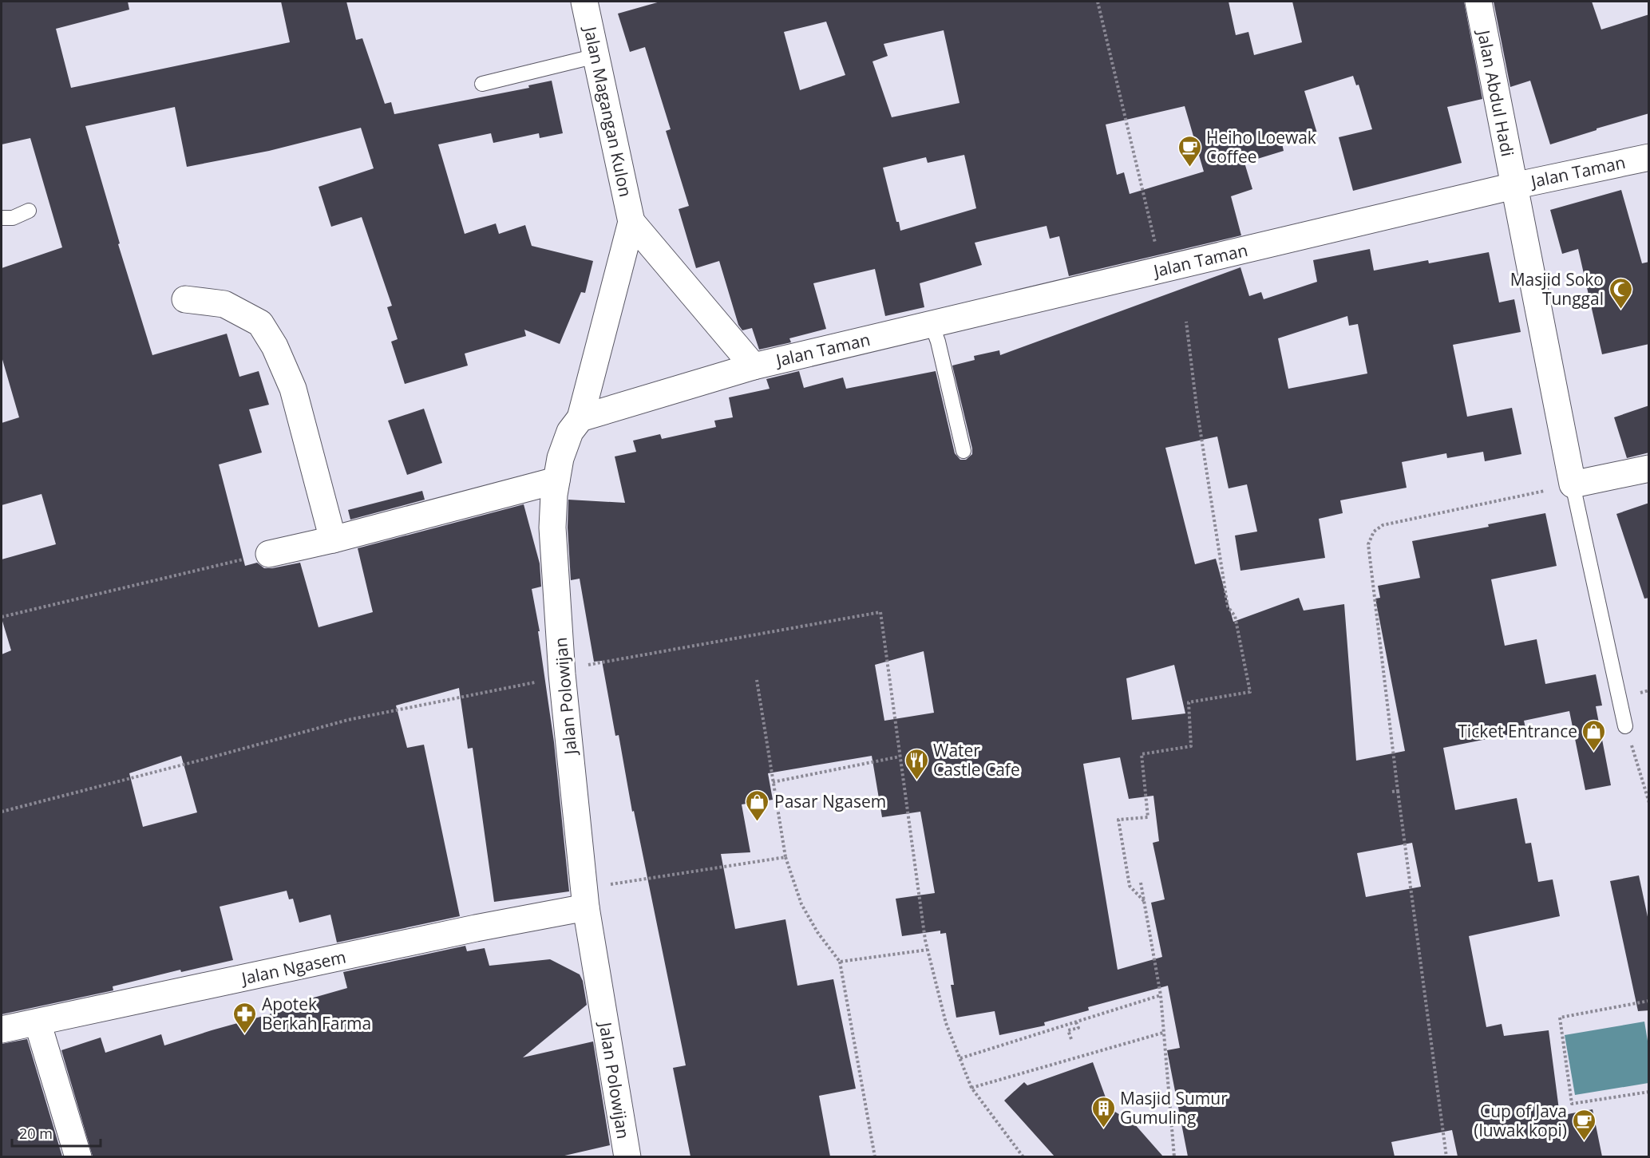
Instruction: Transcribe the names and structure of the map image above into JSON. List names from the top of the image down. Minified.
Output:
{"streets":{"street":["Jalan Abdul Hadi","Jalan Magangan Kulon","Jalan Taman","Jalan Polowijan","Jalan Ngasem"]},"crossings":[["Jalan Abdul Hadi","Jalan Taman"],["Jalan Magangan Kulon","Jalan Taman"],["Jalan Magangan Kulon","Jalan Polowijan"],["Jalan Polowijan","Jalan Ngasem"]],"places":{"cafe":["Heiho Loewak Coffee","Cup of Java (luwak kopi)"],"mosque":["Masjid Soko Tunggal"],"shop":["Ticket Entrance","Pasar Ngasem"],"restaurant":["Water Castle Cafe"],"pharmacy":["Apotek Berkah Farma"],"building":["Masjid Sumur Gumuling"]},"scale_bar":"20 m"}
